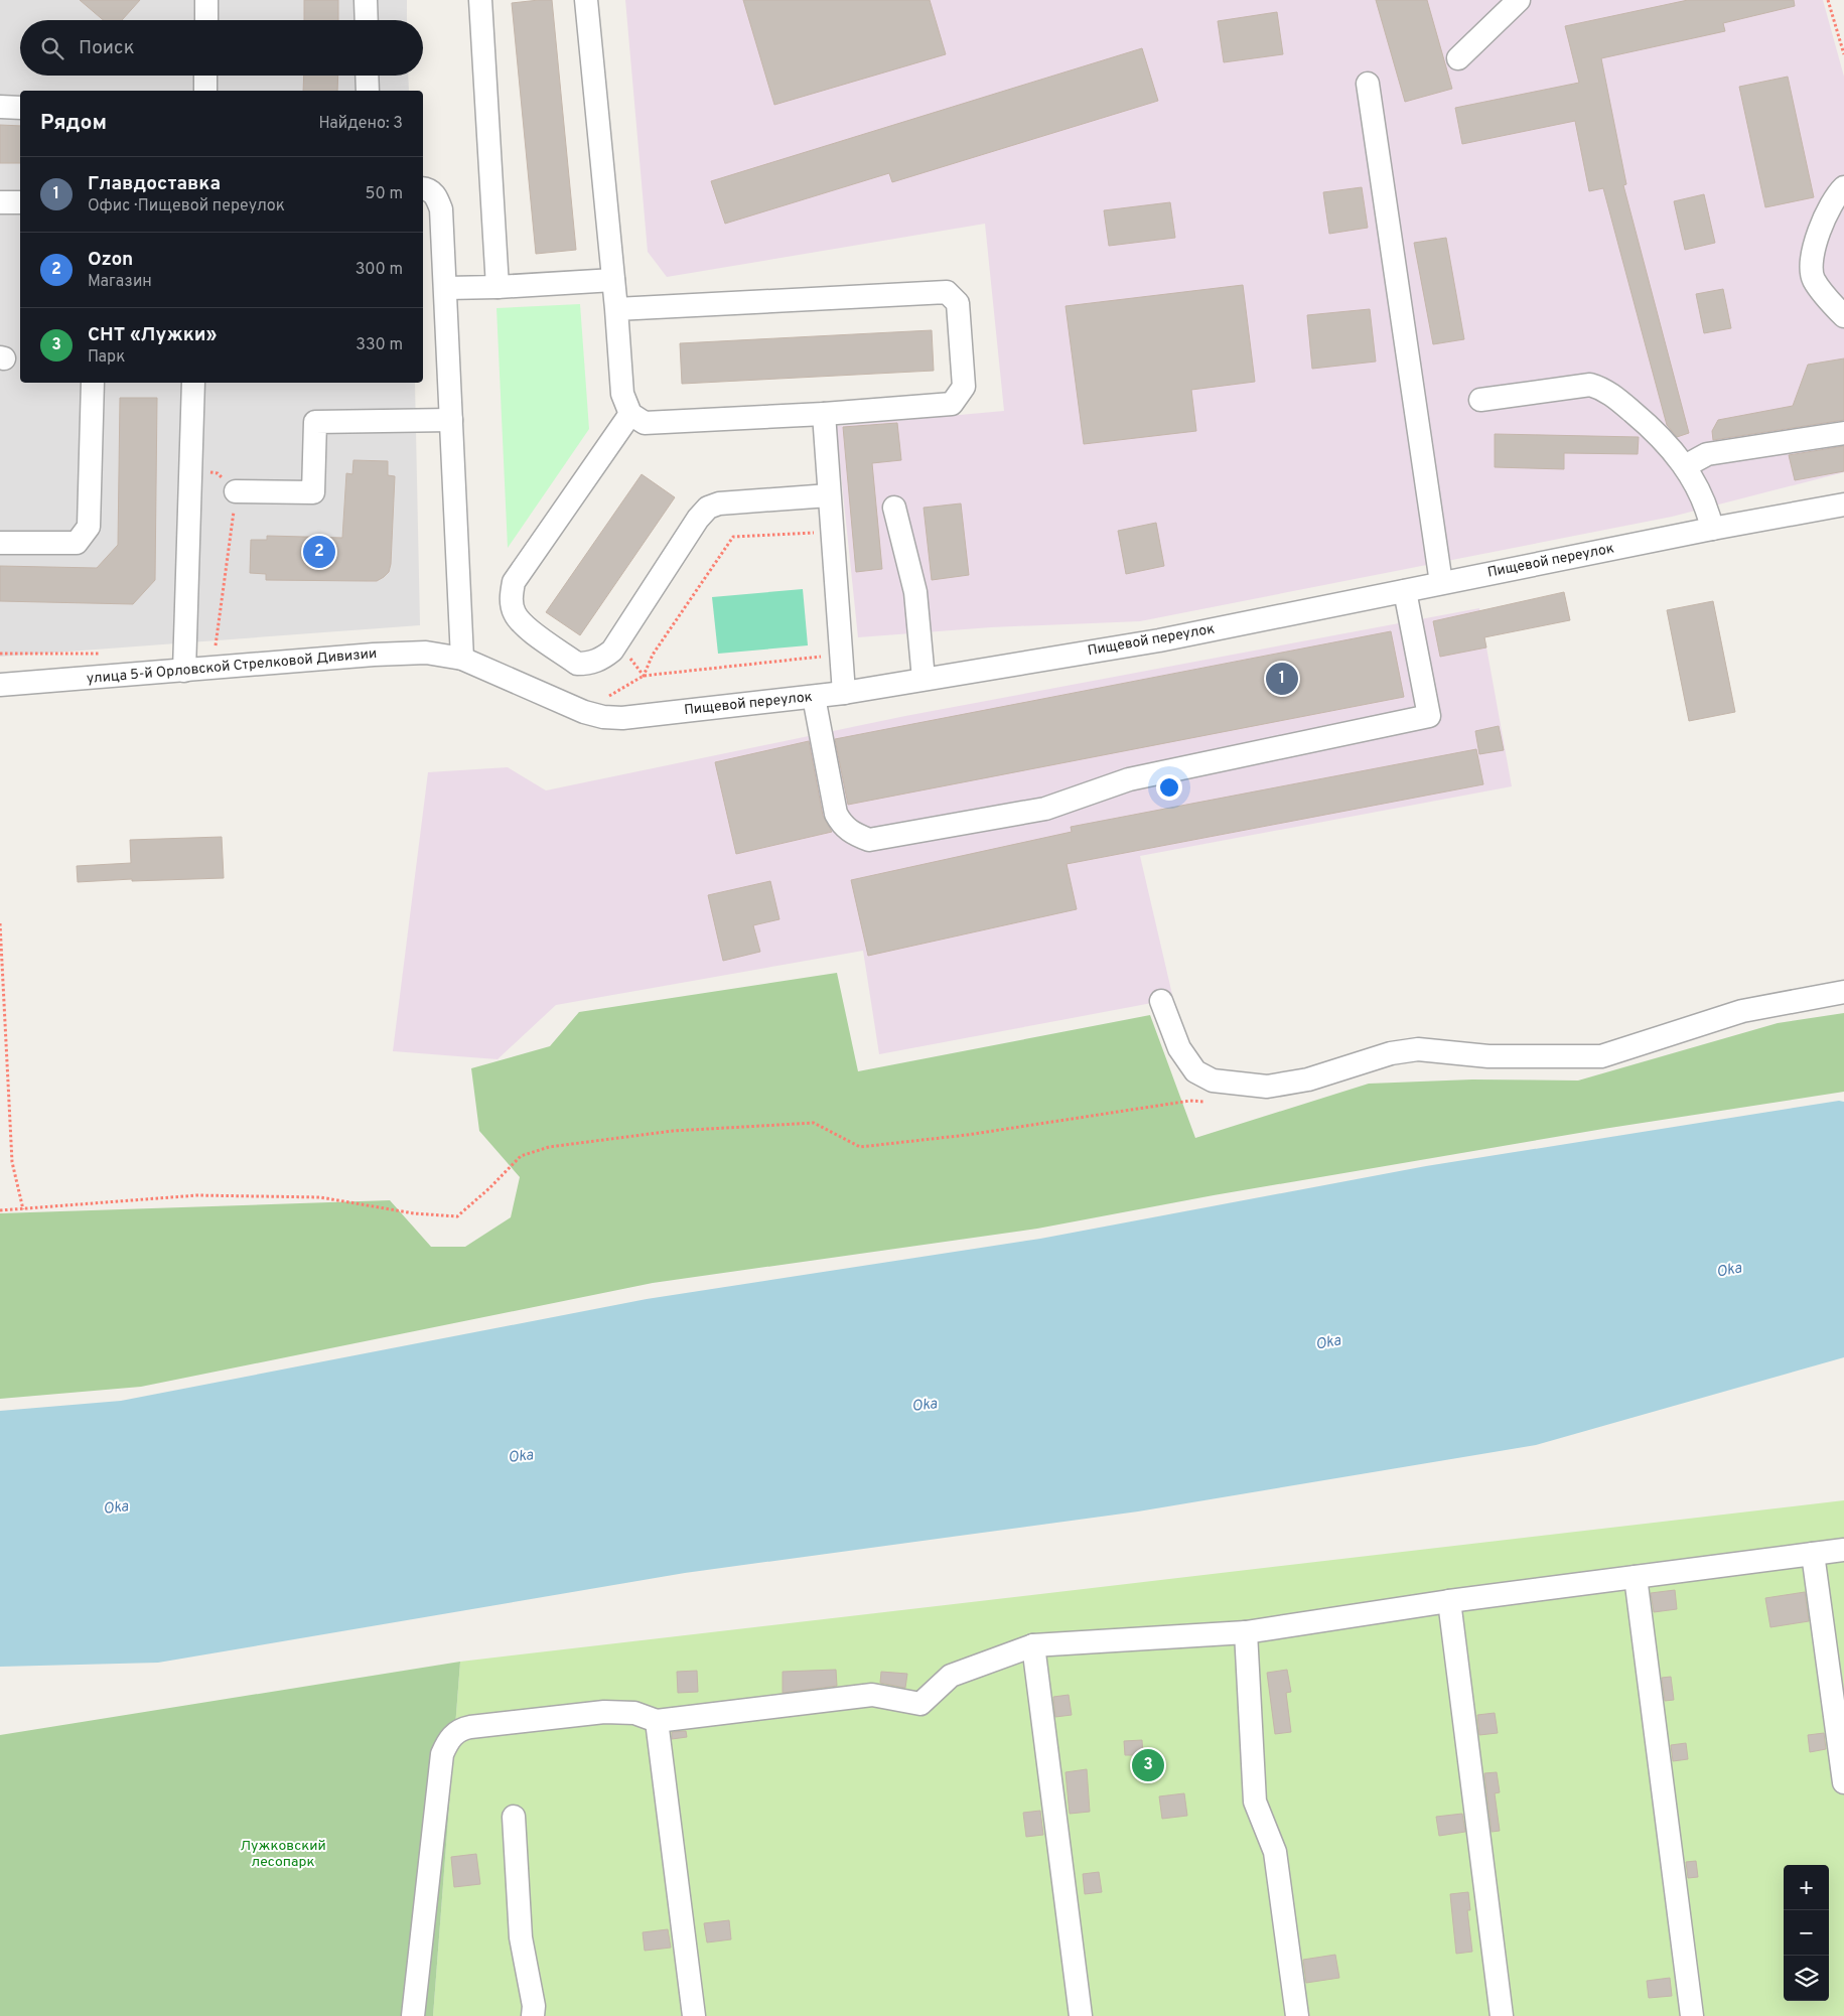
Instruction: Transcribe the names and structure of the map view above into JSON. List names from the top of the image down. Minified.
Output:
{"streets":{"street":["Пищевой переулок","улица 5-й Орловской Стрелковой Дивизии"]},"crossings":[["Пищевой переулок","улица 5-й Орловской Стрелковой Дивизии"]],"water":["Oka"],"parks":["Лужковский лесопарк"],"page":{"search":"Поиск","heading":["Рядом","Найдено: 3"],"list":[{"mark":"1","name":"Главдоставка","note":"Офис · Пищевой переулок","value":"50 m"},{"mark":"2","name":"Ozon","note":"Магазин","value":"300 m"},{"mark":"3","name":"СНТ «Лужки»","note":"Парк","value":"330 m"}],"pins":["2","1","3"],"map_buttons":["+","−"]}}
